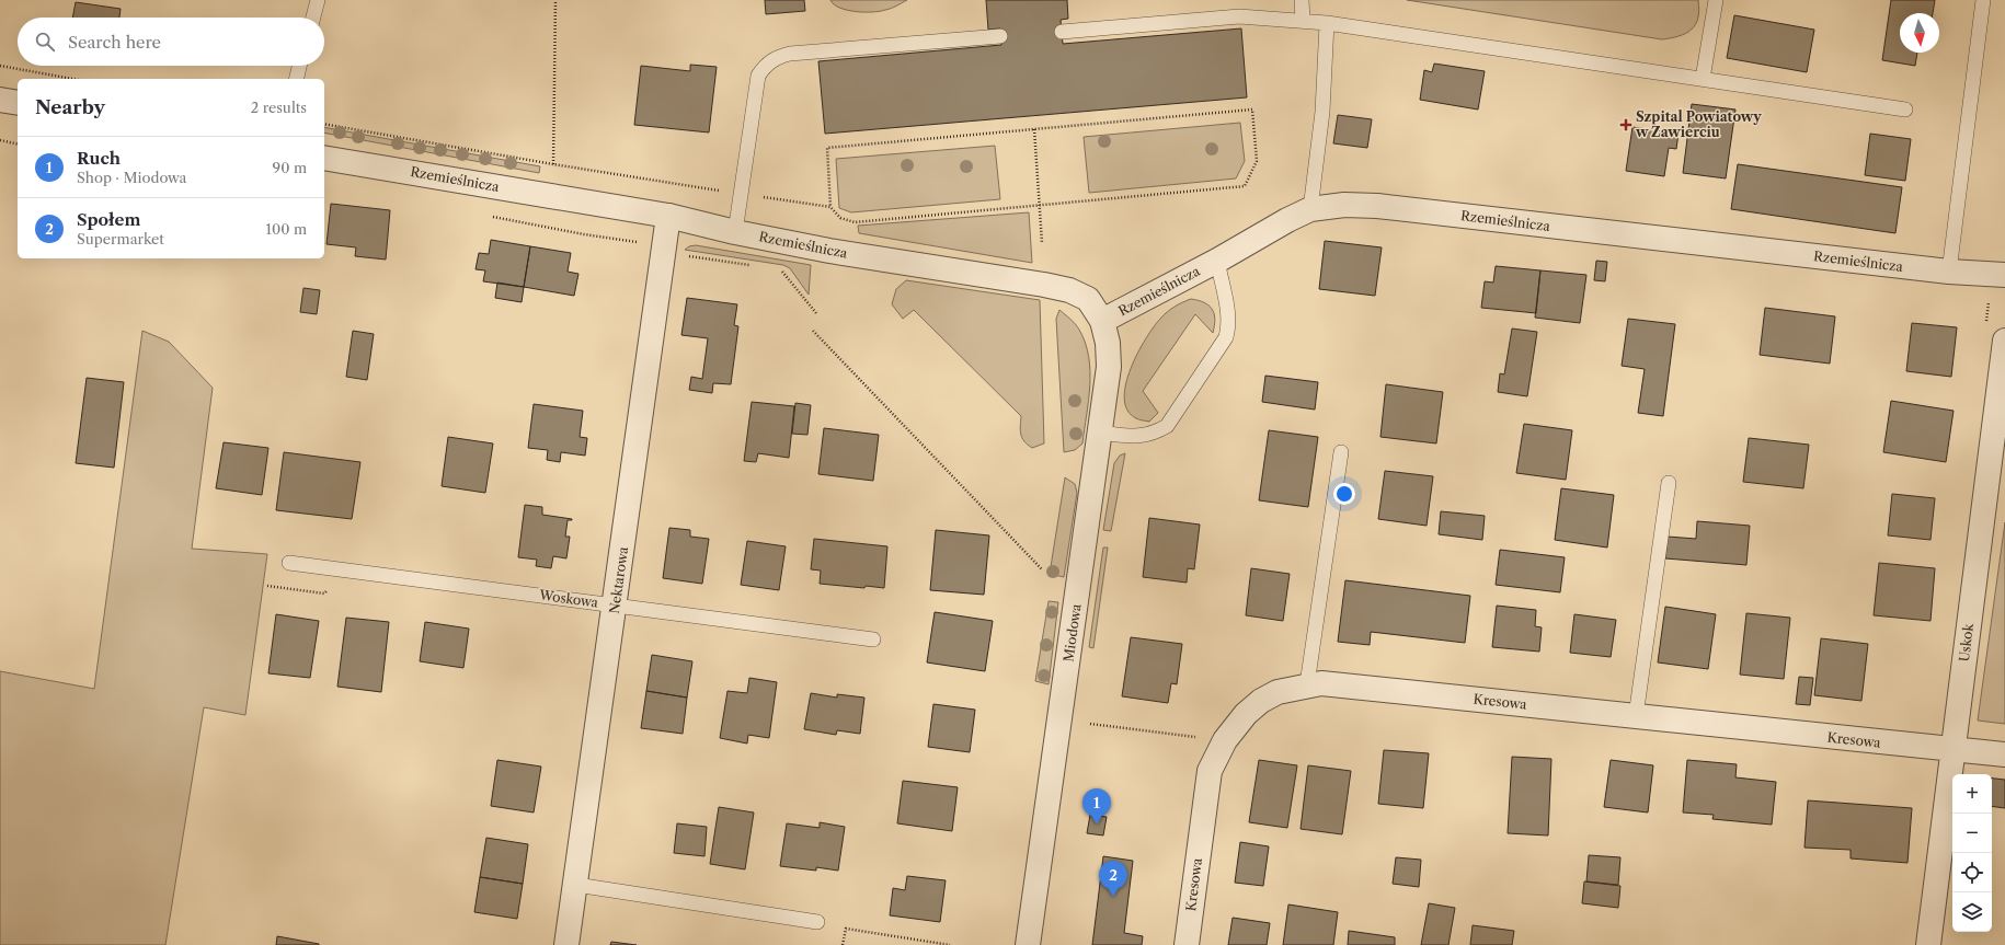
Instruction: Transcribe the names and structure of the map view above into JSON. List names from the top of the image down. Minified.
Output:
{"streets":{"street":["Rzemieślnicza","Nektarowa","Miodowa","Uskok","Kresowa"],"lane":["Woskowa"]},"crossings":[["Rzemieślnicza","Nektarowa"],["Rzemieślnicza","Miodowa"],["Nektarowa","Woskowa"],["Uskok","Kresowa"]],"places":{"health":["Szpital Powiatowy w Zawierciu"]},"north":"bottom","page":{"search":"Search here","heading":["Nearby","2 results"],"list":[{"mark":"1","name":"Ruch","note":"Shop · Miodowa","value":"90 m"},{"mark":"2","name":"Społem","note":"Supermarket","value":"100 m"}],"map_buttons":["+","−"],"pins":["1","2"]}}
